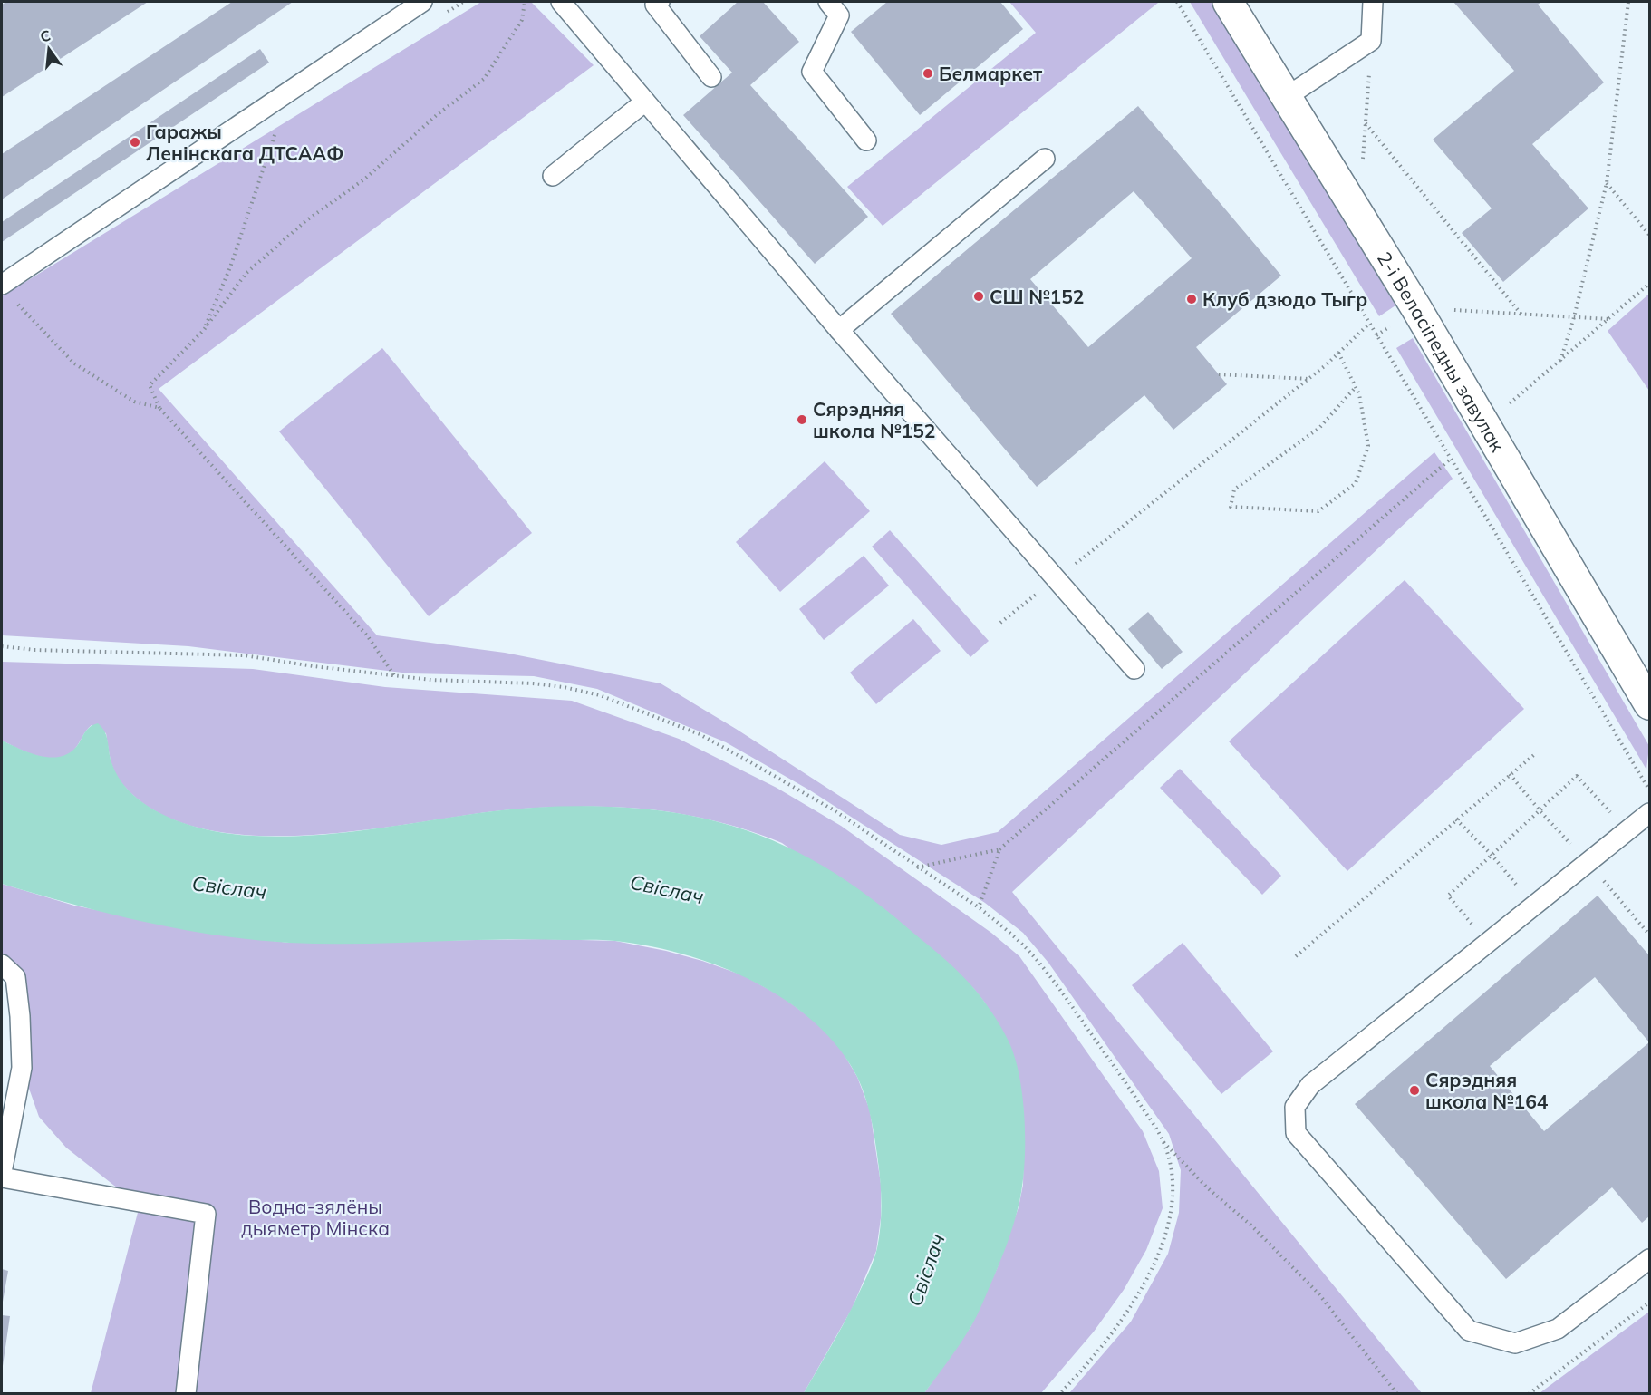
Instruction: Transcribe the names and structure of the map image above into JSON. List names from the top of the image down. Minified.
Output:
{"streets":{"street":["2-і Веласіпедны завулак"]},"water":["Свіслач"],"parks":["Водна-зялёны дыяметр Мінска"],"places":["Белмаркет","Гаражы Ленінскага ДТСААФ","СШ №152","Клуб дзюдо Тыгр","Сярэдняя школа №152","Сярэдняя школа №164"],"north":"top"}
